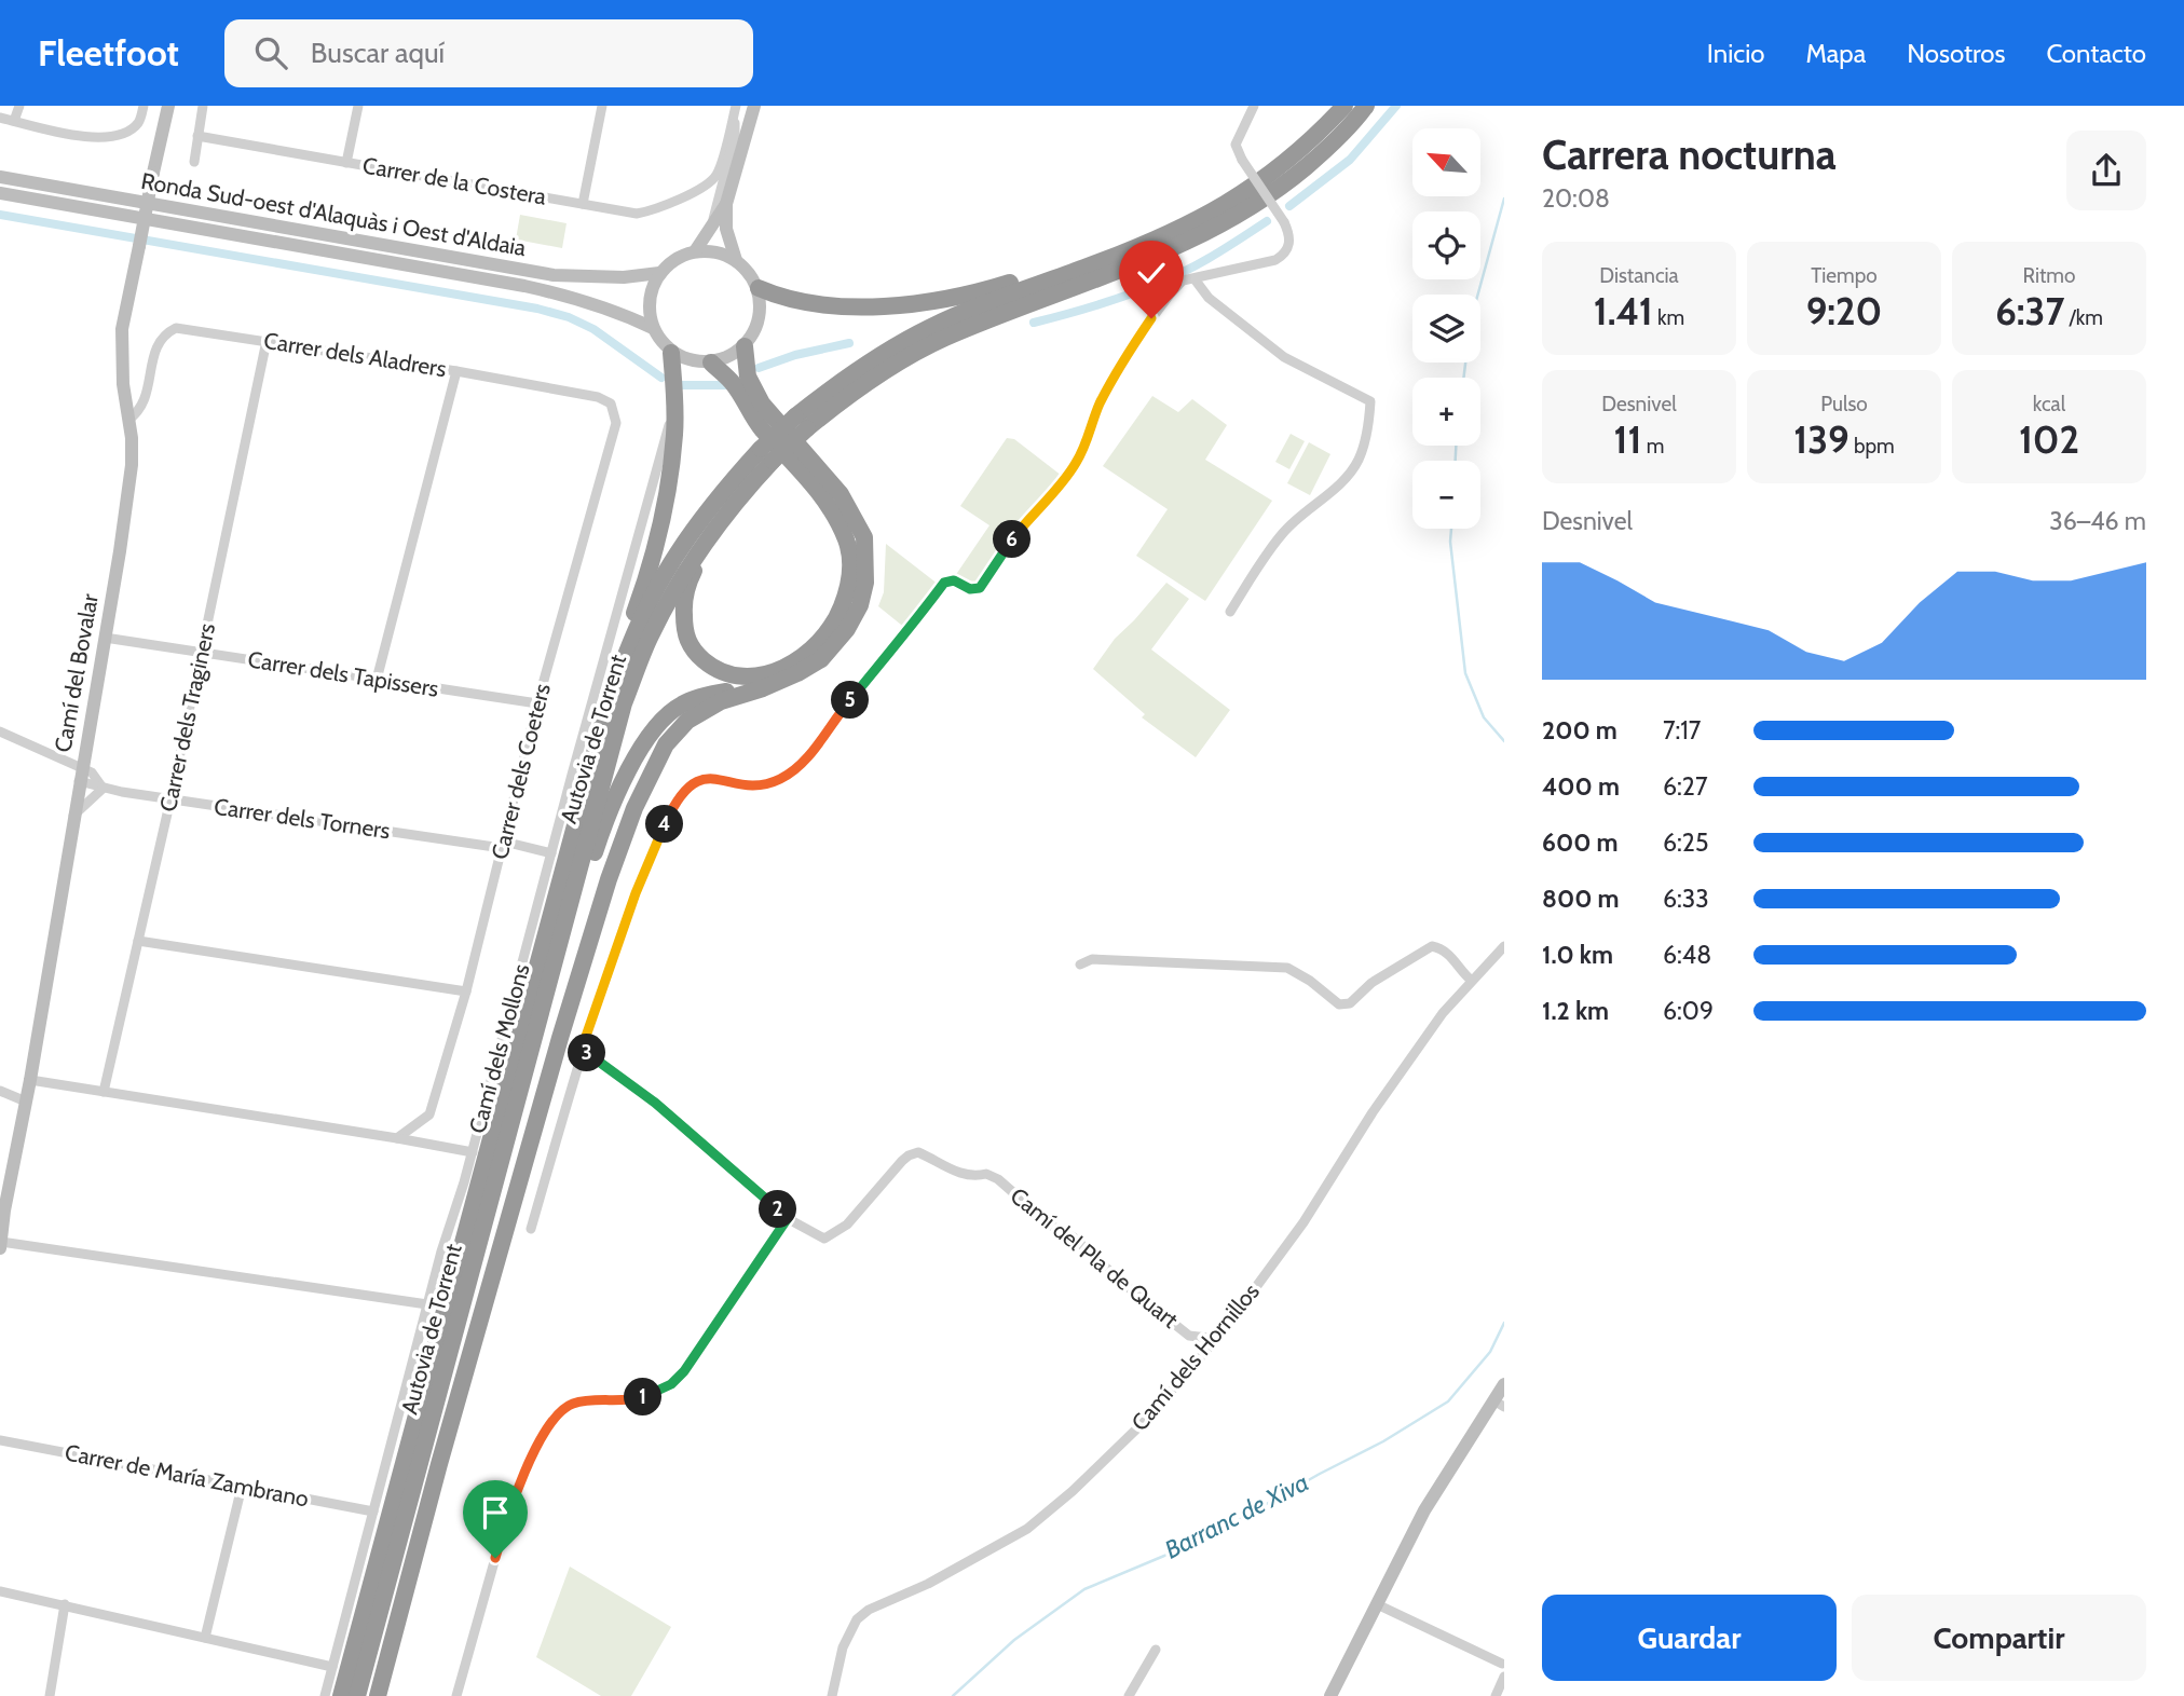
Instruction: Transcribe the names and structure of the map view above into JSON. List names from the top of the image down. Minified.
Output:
{"streets":{"highway":["Autovia de Torrent"],"main road":["Ronda Sud-oest d'Alaquàs i Oest d'Aldaia","Camí del Bovalar"],"street":["Carrer de la Costera","Carrer dels Aladrers","Carrer dels Tapissers","Carrer dels Traginers","Carrer dels Coeters","Carrer dels Torners","Camí dels Mollons","Camí del Pla de Quart","Camí dels Hornillos","Carrer de María Zambrano"]},"crossings":[["Carrer dels Aladrers","Camí del Bovalar"],["Carrer dels Aladrers","Carrer dels Traginers"],["Carrer dels Aladrers","Carrer dels Coeters"],["Camí del Bovalar","Carrer dels Tapissers"],["Carrer dels Tapissers","Carrer dels Traginers"],["Carrer dels Tapissers","Carrer dels Coeters"],["Carrer dels Traginers","Carrer dels Torners"],["Carrer dels Coeters","Carrer dels Torners"],["Carrer dels Torners","Camí dels Mollons"],["Camí dels Mollons","Carrer de María Zambrano"],["Camí del Pla de Quart","Camí dels Hornillos"]],"water":["Barranc de Xiva"],"north":"top left","page":{"header":"Fleetfoot","search":"Buscar aquí","nav":["Inicio","Mapa","Nosotros","Contacto"],"heading":["Carrera nocturna","20:08"],"map_buttons":["+","−"],"stats":[["Distancia","1.41 km"],["Tiempo","9:20"],["Ritmo","6:37 /km"],["Desnivel","11 m"],["Pulso","139 bpm"],["kcal","102"]],"chart":["Desnivel","36–46 m"],"pins":["6","5","4","3","2","1"],"list":[{"name":"200 m","note":"7:17"},{"name":"400 m","note":"6:27"},{"name":"600 m","note":"6:25"},{"name":"800 m","note":"6:33"},{"name":"1.0 km","note":"6:48"},{"name":"1.2 km","note":"6:09"}],"buttons":["Guardar","Compartir"]}}
